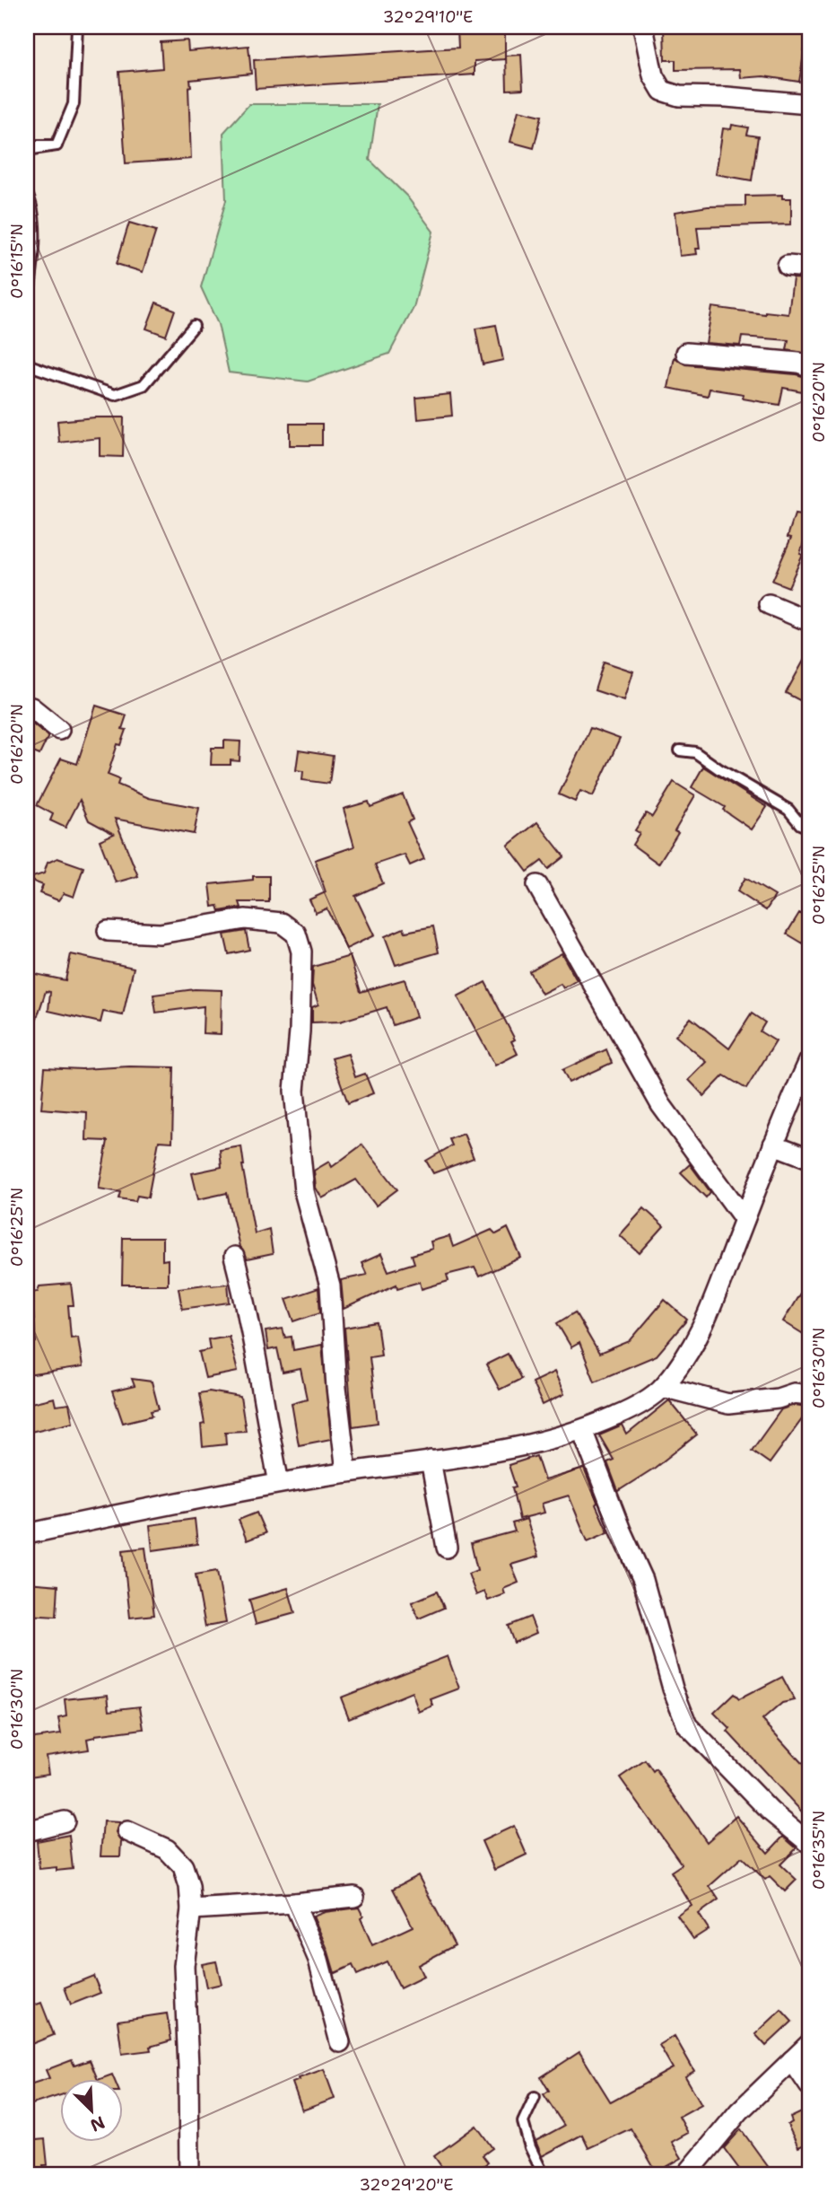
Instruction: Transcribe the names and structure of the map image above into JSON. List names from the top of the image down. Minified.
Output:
{"north":"bottom right","coordinates":["32°29'10\"E","0°16'15\"N","0°16'20\"N","0°16'25\"N","0°16'30\"N","0°16'35\"N","32°29'20\"E"]}
